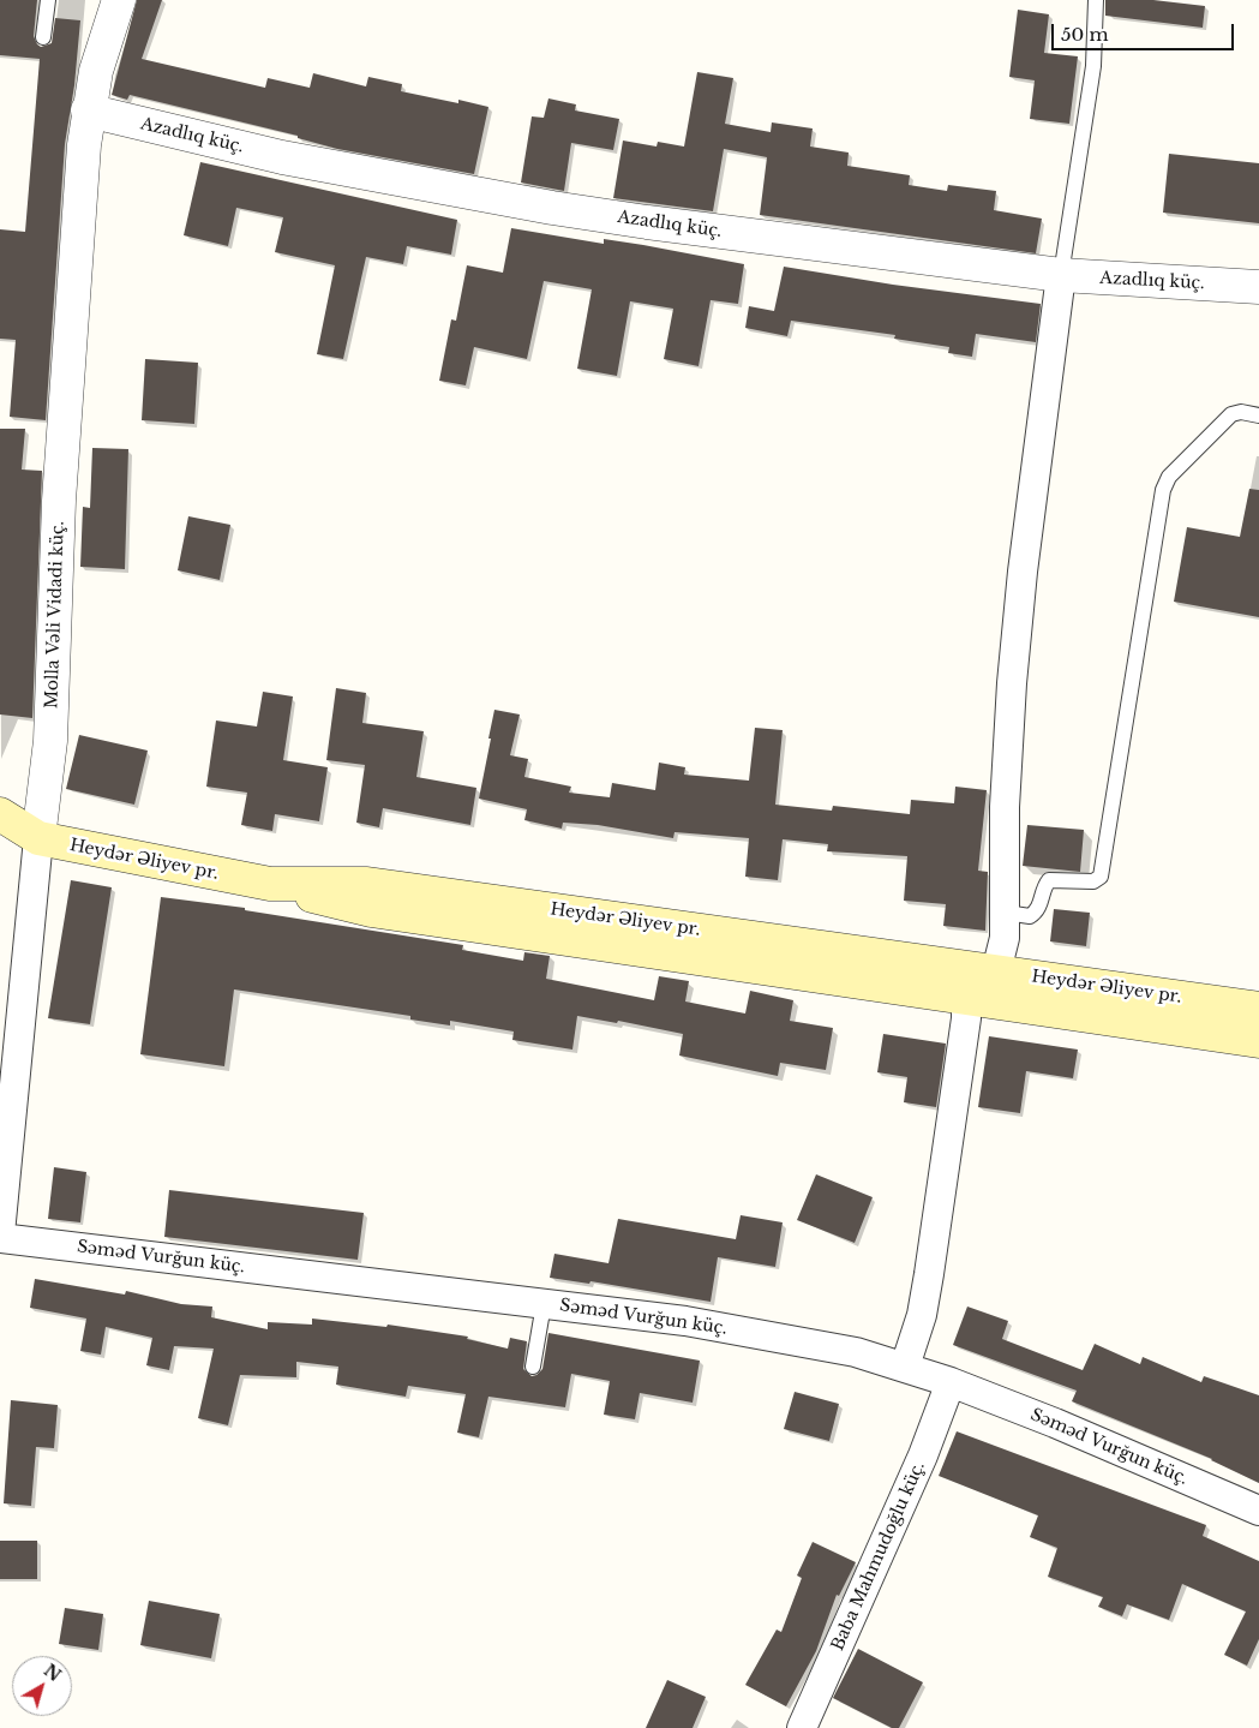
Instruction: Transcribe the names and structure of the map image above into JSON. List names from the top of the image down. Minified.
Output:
{"streets":{"main road":["Heydər Əliyev pr."],"street":["Azadlıq küç.","Molla Vəli Vidadi küç.","Səməd Vurğun küç.","Baba Mahmudoğlu küç."]},"crossings":[["Azadlıq küç.","Molla Vəli Vidadi küç."],["Molla Vəli Vidadi küç.","Heydər Əliyev pr."],["Səməd Vurğun küç.","Baba Mahmudoğlu küç."]],"scale_bar":"50 m","north":"top right"}
